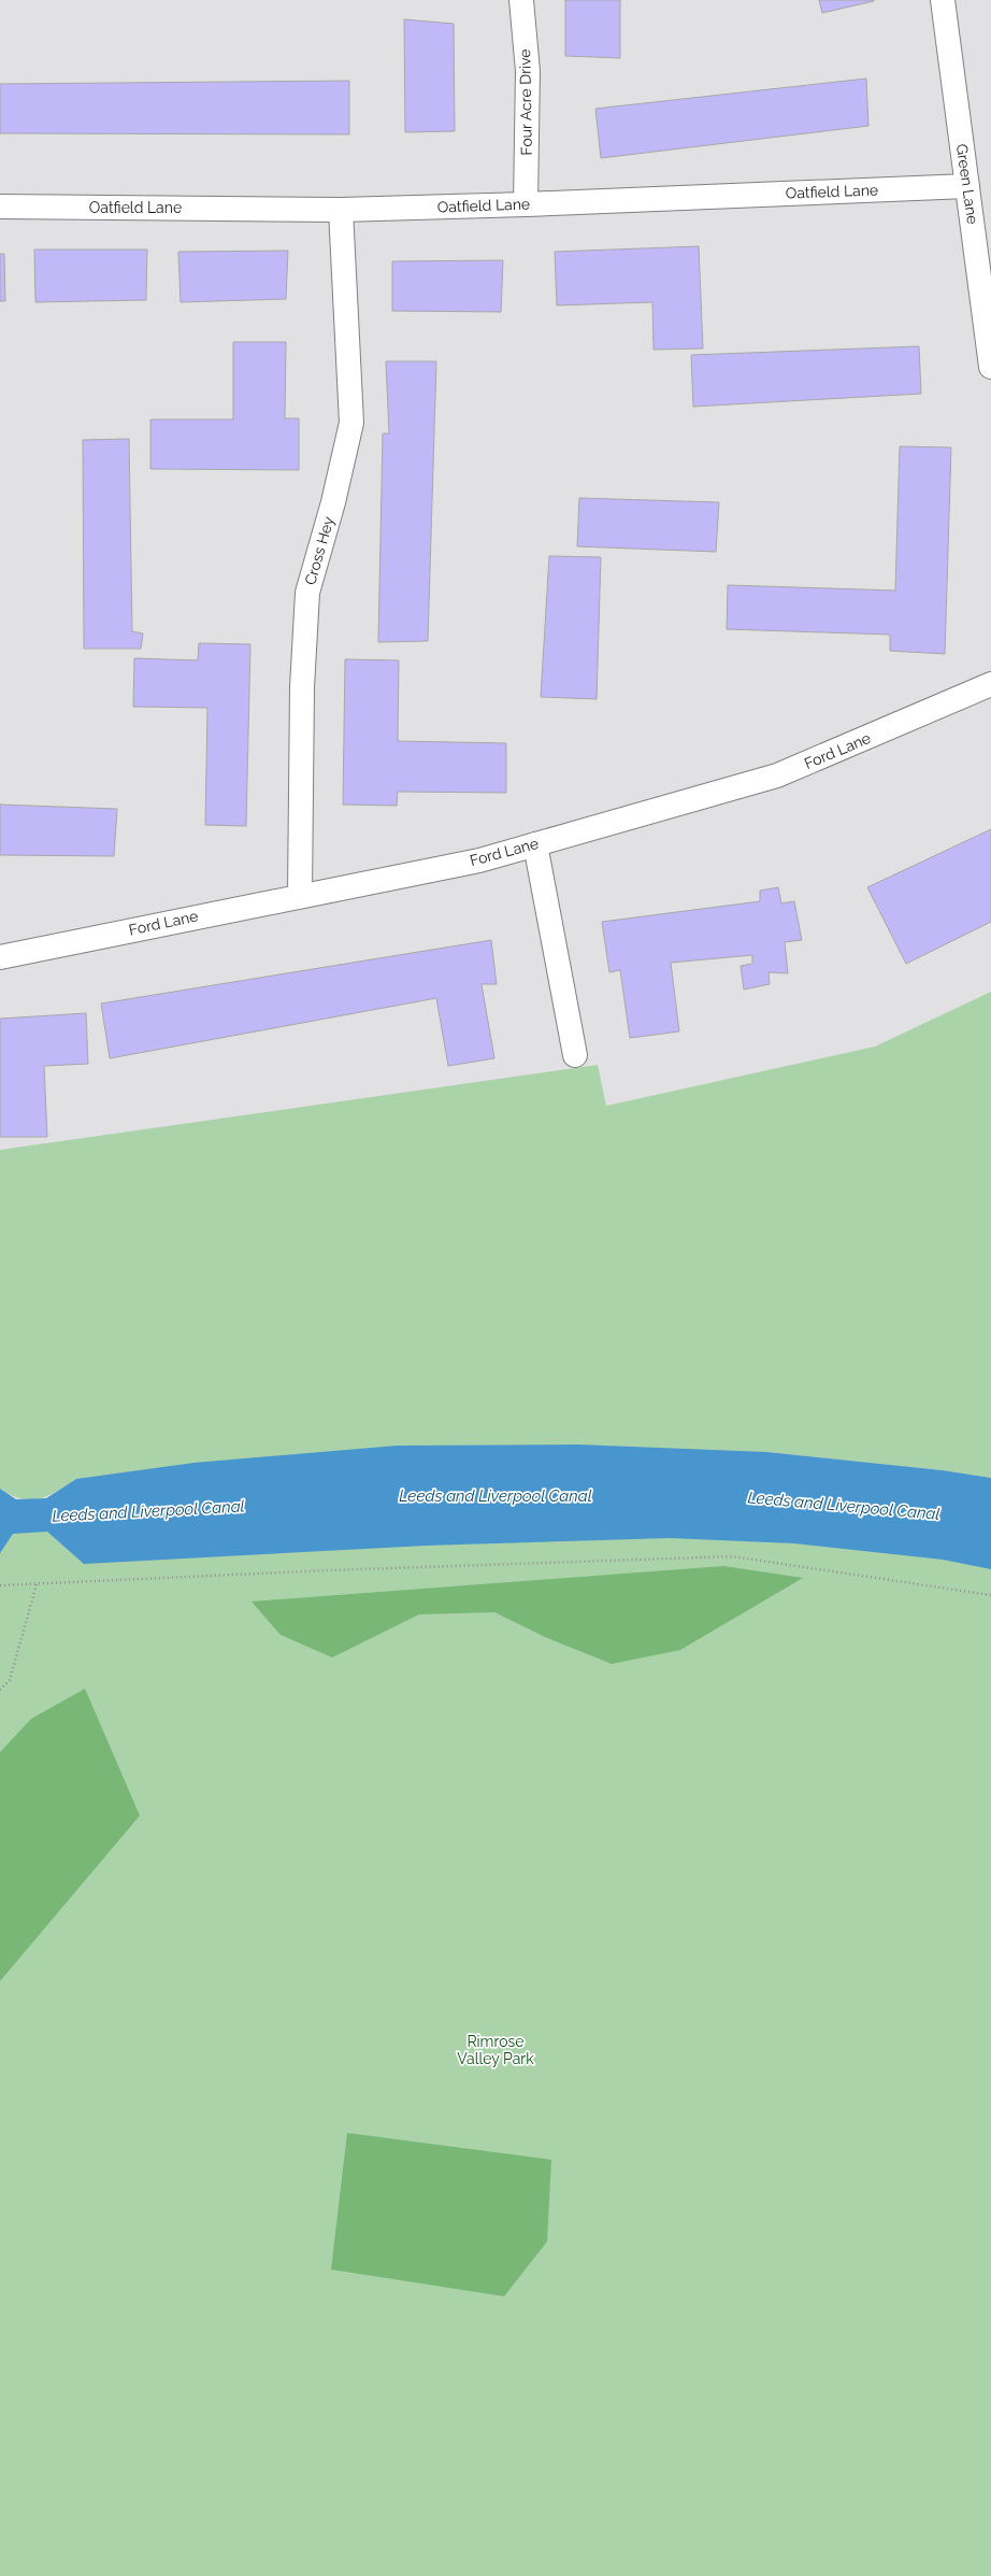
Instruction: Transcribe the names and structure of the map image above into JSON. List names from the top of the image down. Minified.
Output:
{"streets":{"street":["Four Acre Drive","Green Lane","Oatfield Lane","Cross Hey","Ford Lane"]},"crossings":[["Four Acre Drive","Oatfield Lane"],["Green Lane","Oatfield Lane"],["Oatfield Lane","Cross Hey"],["Cross Hey","Ford Lane"]],"water":["Leeds and Liverpool Canal"],"parks":["Rimrose Valley Park"]}
